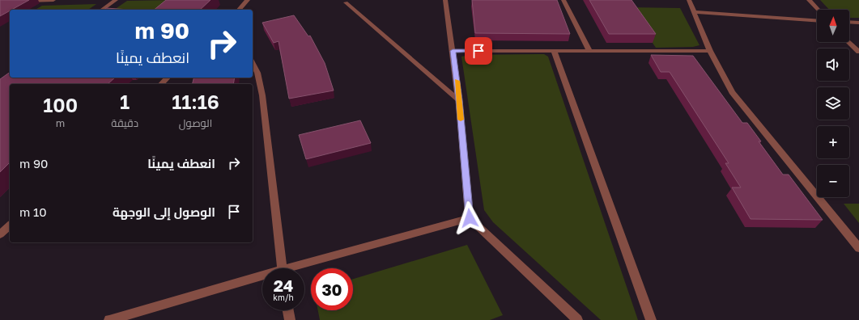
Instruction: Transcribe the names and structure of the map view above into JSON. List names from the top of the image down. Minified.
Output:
{"north":"top","page":{"map_buttons":["+","−"],"turn":["90 m","انعطف يمينًا"],"eta":["11:16","الوصول","1","دقيقة","100","m"],"list":[{"name":"انعطف يمينًا","value":"90 m"},{"name":"الوصول إلى الوجهة","value":"10 m"}],"speed":"24 km/h","limit":"30"}}
